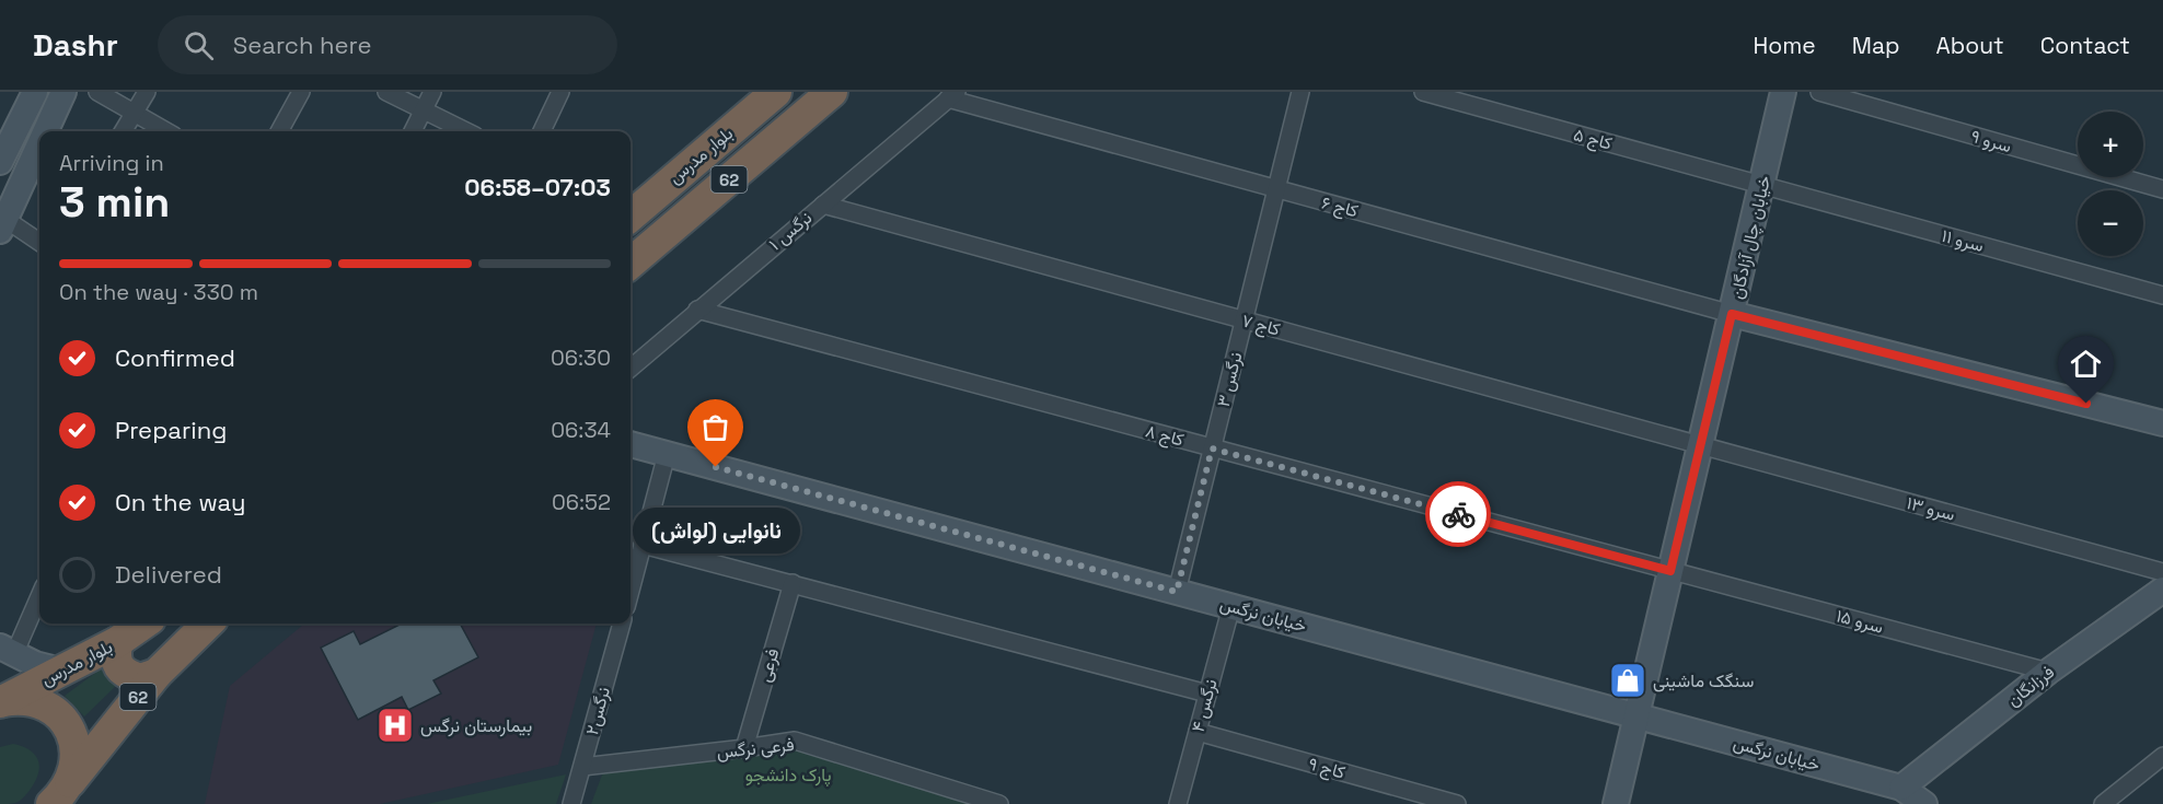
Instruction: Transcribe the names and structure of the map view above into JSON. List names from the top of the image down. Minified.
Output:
{"streets":{"highway":["بلوار مدرس","62"],"street":["کاج ۵","سرو ۹","کاج ۶","نرگس ۱","خیابان چال آزادگان","سرو ۱۱","کاج ۷","نرگس ۳","کاج ۸","سرو ۱۳","خیابان نرگس","سرو ۱۵","فرعی","فرزانگان","نرگس ۴","نرگس۲","فرعی نرگس","کاج ۹"]},"crossings":[["کاج ۵","خیابان چال آزادگان"],["کاج ۵","سرو ۱۱"],["بلوار مدرس","62"],["کاج ۶","نرگس ۱"],["کاج ۶","خیابان چال آزادگان"],["کاج ۶","نرگس ۳"],["نرگس ۱","کاج ۷"],["نرگس ۱","کاج ۸"],["خیابان چال آزادگان","سرو ۱۱"],["خیابان چال آزادگان","کاج ۷"],["خیابان چال آزادگان","کاج ۸"],["خیابان چال آزادگان","سرو ۱۳"],["خیابان چال آزادگان","خیابان نرگس"],["خیابان چال آزادگان","سرو ۱۵"],["کاج ۷","نرگس ۳"],["کاج ۷","سرو ۱۳"],["نرگس ۳","کاج ۸"],["نرگس ۳","خیابان نرگس"],["کاج ۸","سرو ۱۵"],["خیابان نرگس","فرزانگان"],["خیابان نرگس","نرگس ۴"],["سرو ۱۵","فرزانگان"],["فرعی","فرعی نرگس"],["نرگس ۴","کاج ۹"],["نرگس۲","فرعی نرگس"]],"parks":["پارک دانشجو"],"places":{"other":["نانوایی (لواش)"],"shop":["سنگک ماشینی"],"hospital":["بیمارستان نرگس"]},"page":{"header":"Dashr","search":"Search here","nav":["Home","Map","About","Contact"],"map_buttons":["+","−"],"heading":["3 min","Arriving in","06:58–07:03"],"bar":"On the way · 330 m","list":[["Confirmed","06:30"],["Preparing","06:34"],["On the way","06:52"],"Delivered"],"bubble":"نانوایی (لواش)"}}
